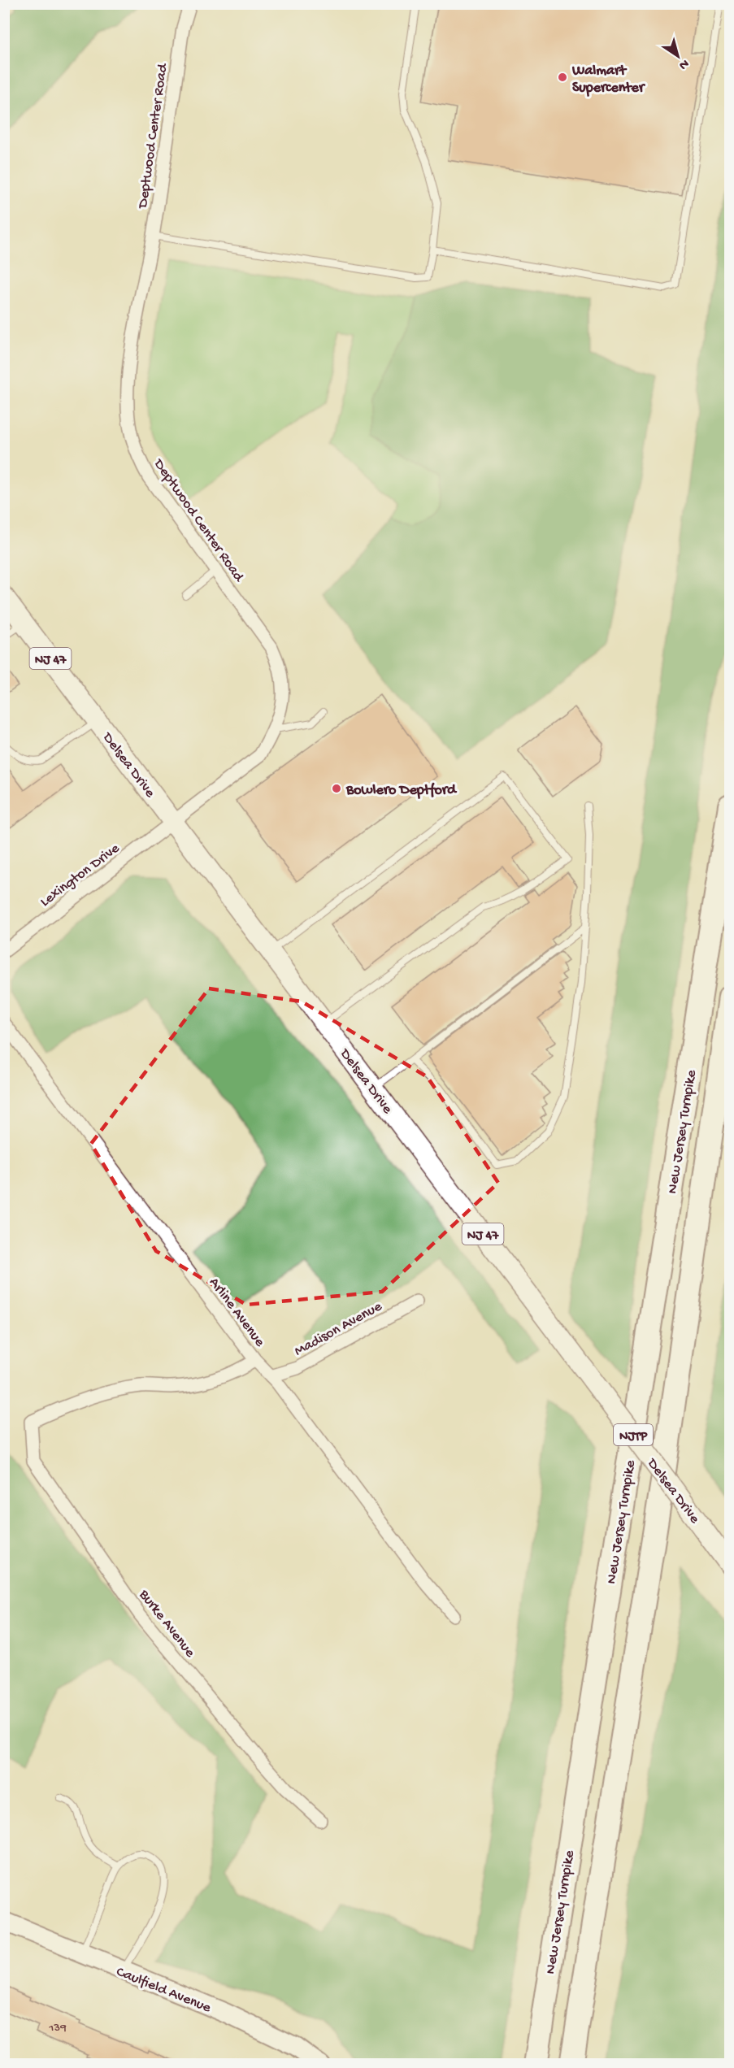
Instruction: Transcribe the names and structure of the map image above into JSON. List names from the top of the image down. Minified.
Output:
{"streets":{"highway":["New Jersey Turnpike","NJTP"],"main road":["NJ 47","Delsea Drive"],"street":["Deptwood Center Road","Lexington Drive","Arline Avenue","Madison Avenue","Burke Avenue","Caulfield Avenue"]},"crossings":[["Deptwood Center Road","Delsea Drive"],["Deptwood Center Road","Lexington Drive"],["Delsea Drive","Lexington Drive"],["Arline Avenue","Madison Avenue"],["Arline Avenue","Burke Avenue"]],"places":["Walmart Supercenter","Bowlero Deptford"],"house_numbers":["139"],"north":"bottom right"}
